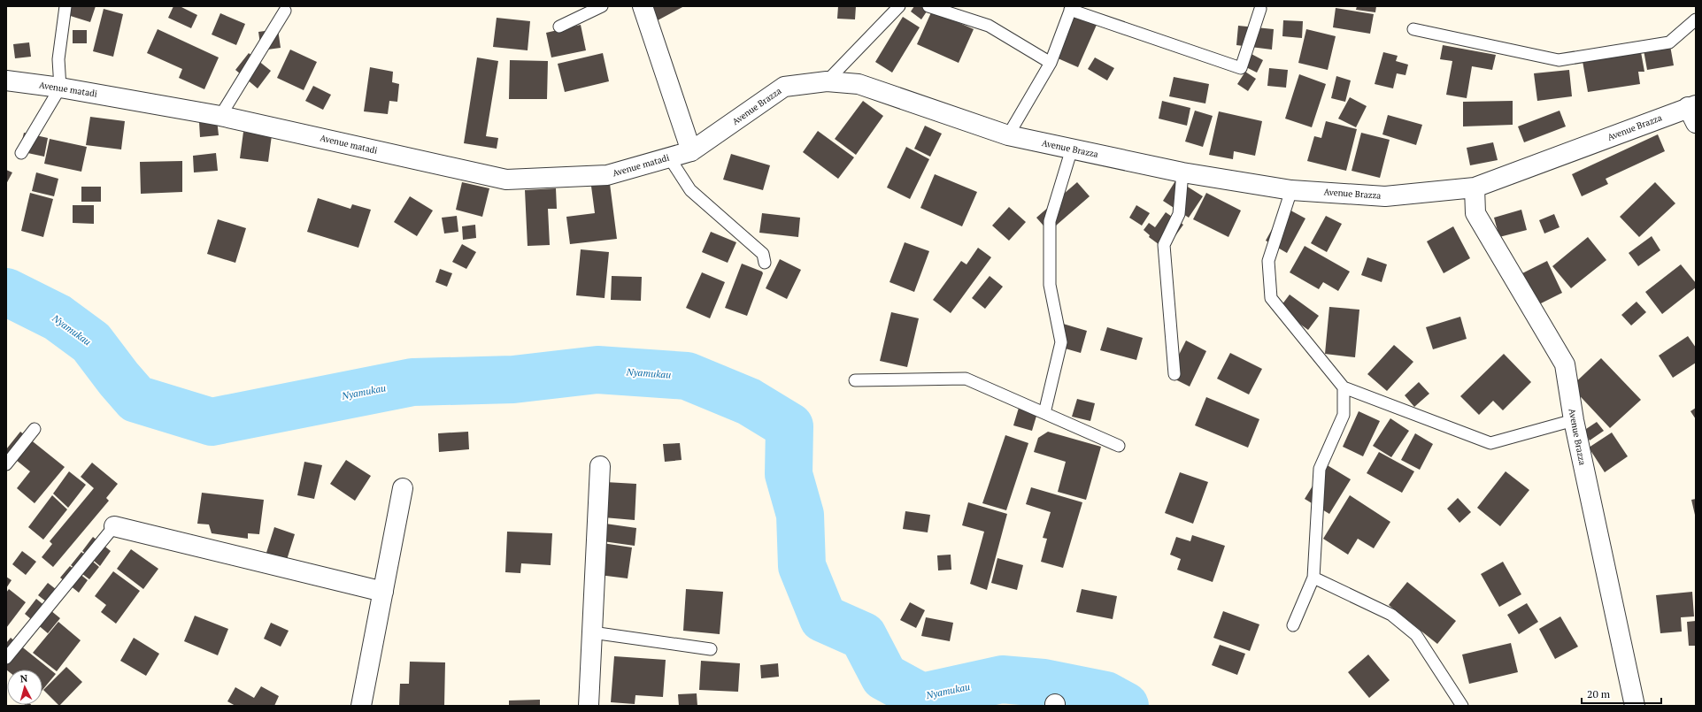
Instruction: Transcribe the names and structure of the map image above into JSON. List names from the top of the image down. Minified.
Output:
{"streets":{"street":["Avenue matadi","Avenue Brazza"]},"crossings":[["Avenue matadi","Avenue Brazza"]],"water":["Nyamukau"],"scale_bar":"20 m","north":"top"}
